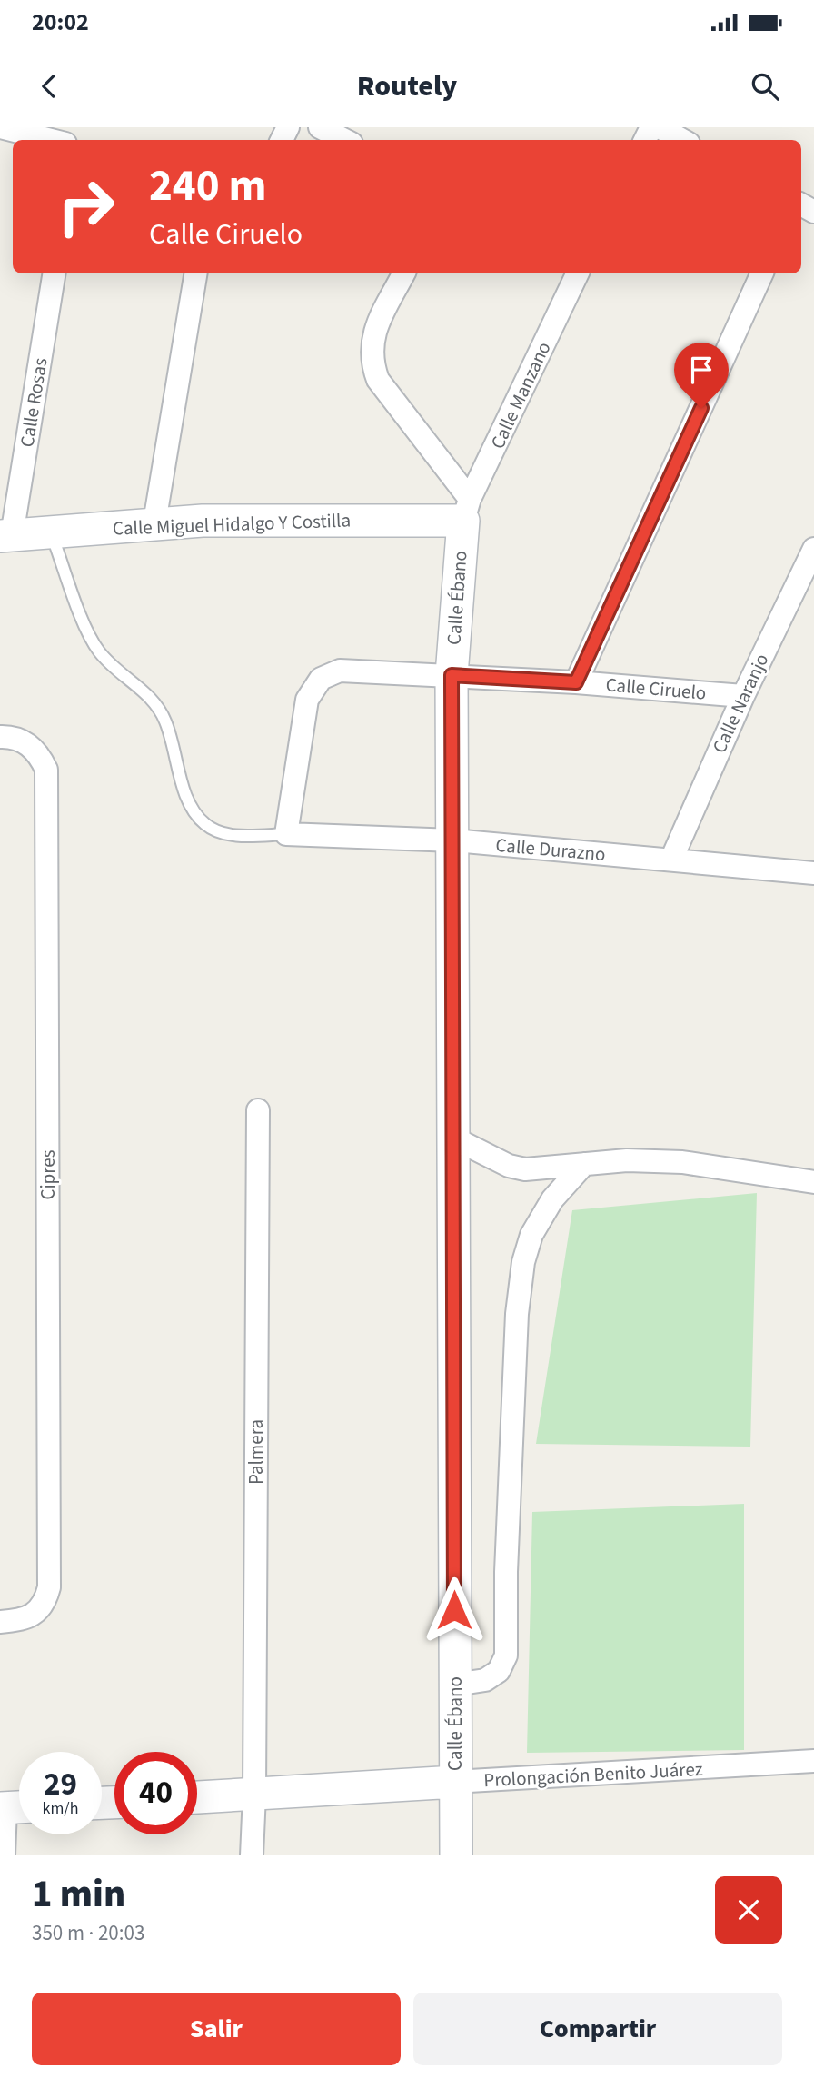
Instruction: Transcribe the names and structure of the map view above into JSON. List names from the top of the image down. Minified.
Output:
{"streets":{"street":["Calle Manzano","Calle Rosas","Calle Miguel Hidalgo Y Costilla","Calle Ébano","Calle Ciruelo","Calle Naranjo","Calle Durazno","Cipres","Palmera","Prolongación Benito Juárez"]},"crossings":[["Calle Manzano","Calle Miguel Hidalgo Y Costilla"],["Calle Manzano","Calle Ébano"],["Calle Rosas","Calle Miguel Hidalgo Y Costilla"],["Calle Miguel Hidalgo Y Costilla","Calle Ébano"],["Calle Ébano","Calle Ciruelo"],["Calle Ébano","Calle Durazno"],["Calle Ébano","Prolongación Benito Juárez"],["Calle Ciruelo","Calle Naranjo"],["Calle Ciruelo","Calle Durazno"],["Calle Naranjo","Calle Durazno"],["Palmera","Prolongación Benito Juárez"]],"page":{"status":"20:02","header":"Routely","turn":["240 m","Calle Ciruelo"],"speed":"29 km/h","limit":"40","heading":["1 min","350 m · 20:03"],"buttons":["Salir","Compartir"]}}
